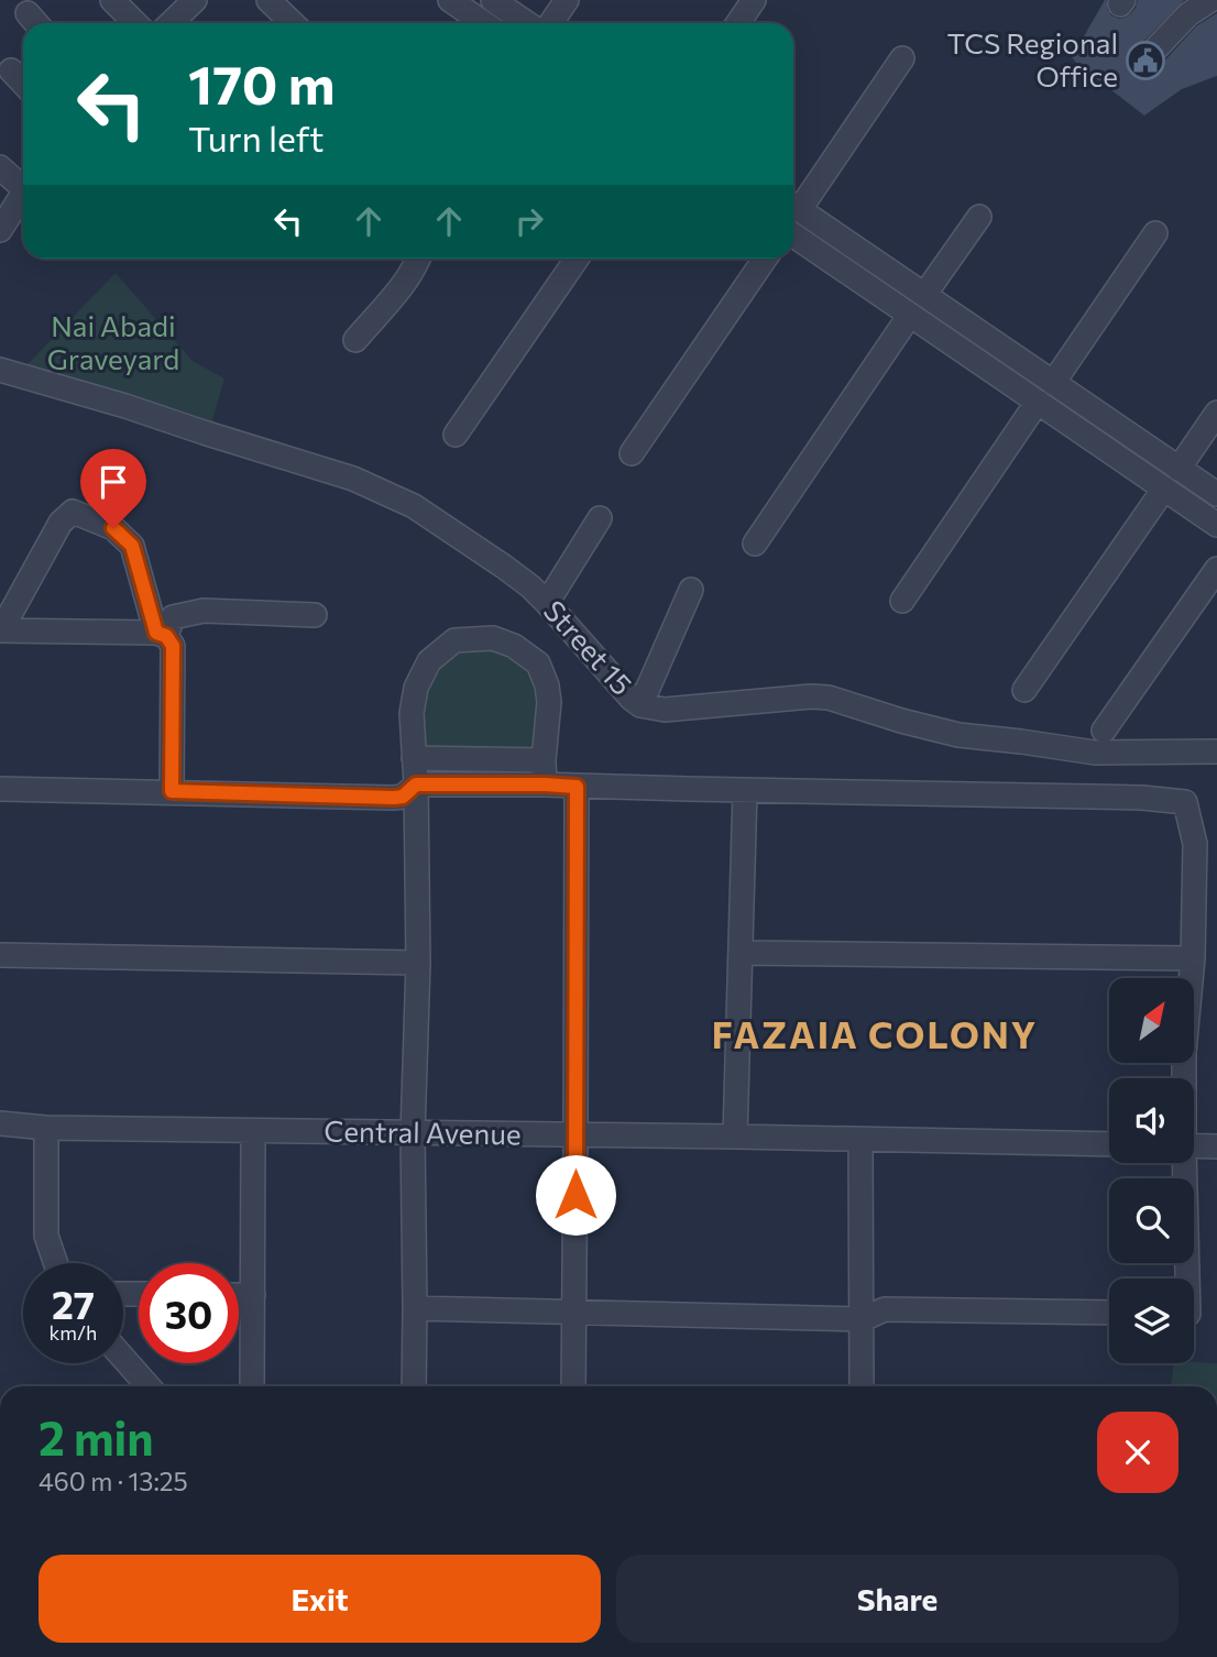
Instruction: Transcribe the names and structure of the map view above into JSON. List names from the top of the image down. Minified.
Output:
{"streets":{"street":["Street 15","Central Avenue"]},"districts":["FAZAIA COLONY"],"parks":["Nai Abadi Graveyard"],"places":{"public building":["TCS Regional Office"]},"north":"top right","page":{"turn":["170 m","Turn left"],"speed":"27 km/h","limit":"30","heading":["2 min","460 m · 13:25"],"buttons":["Exit","Share"]}}
